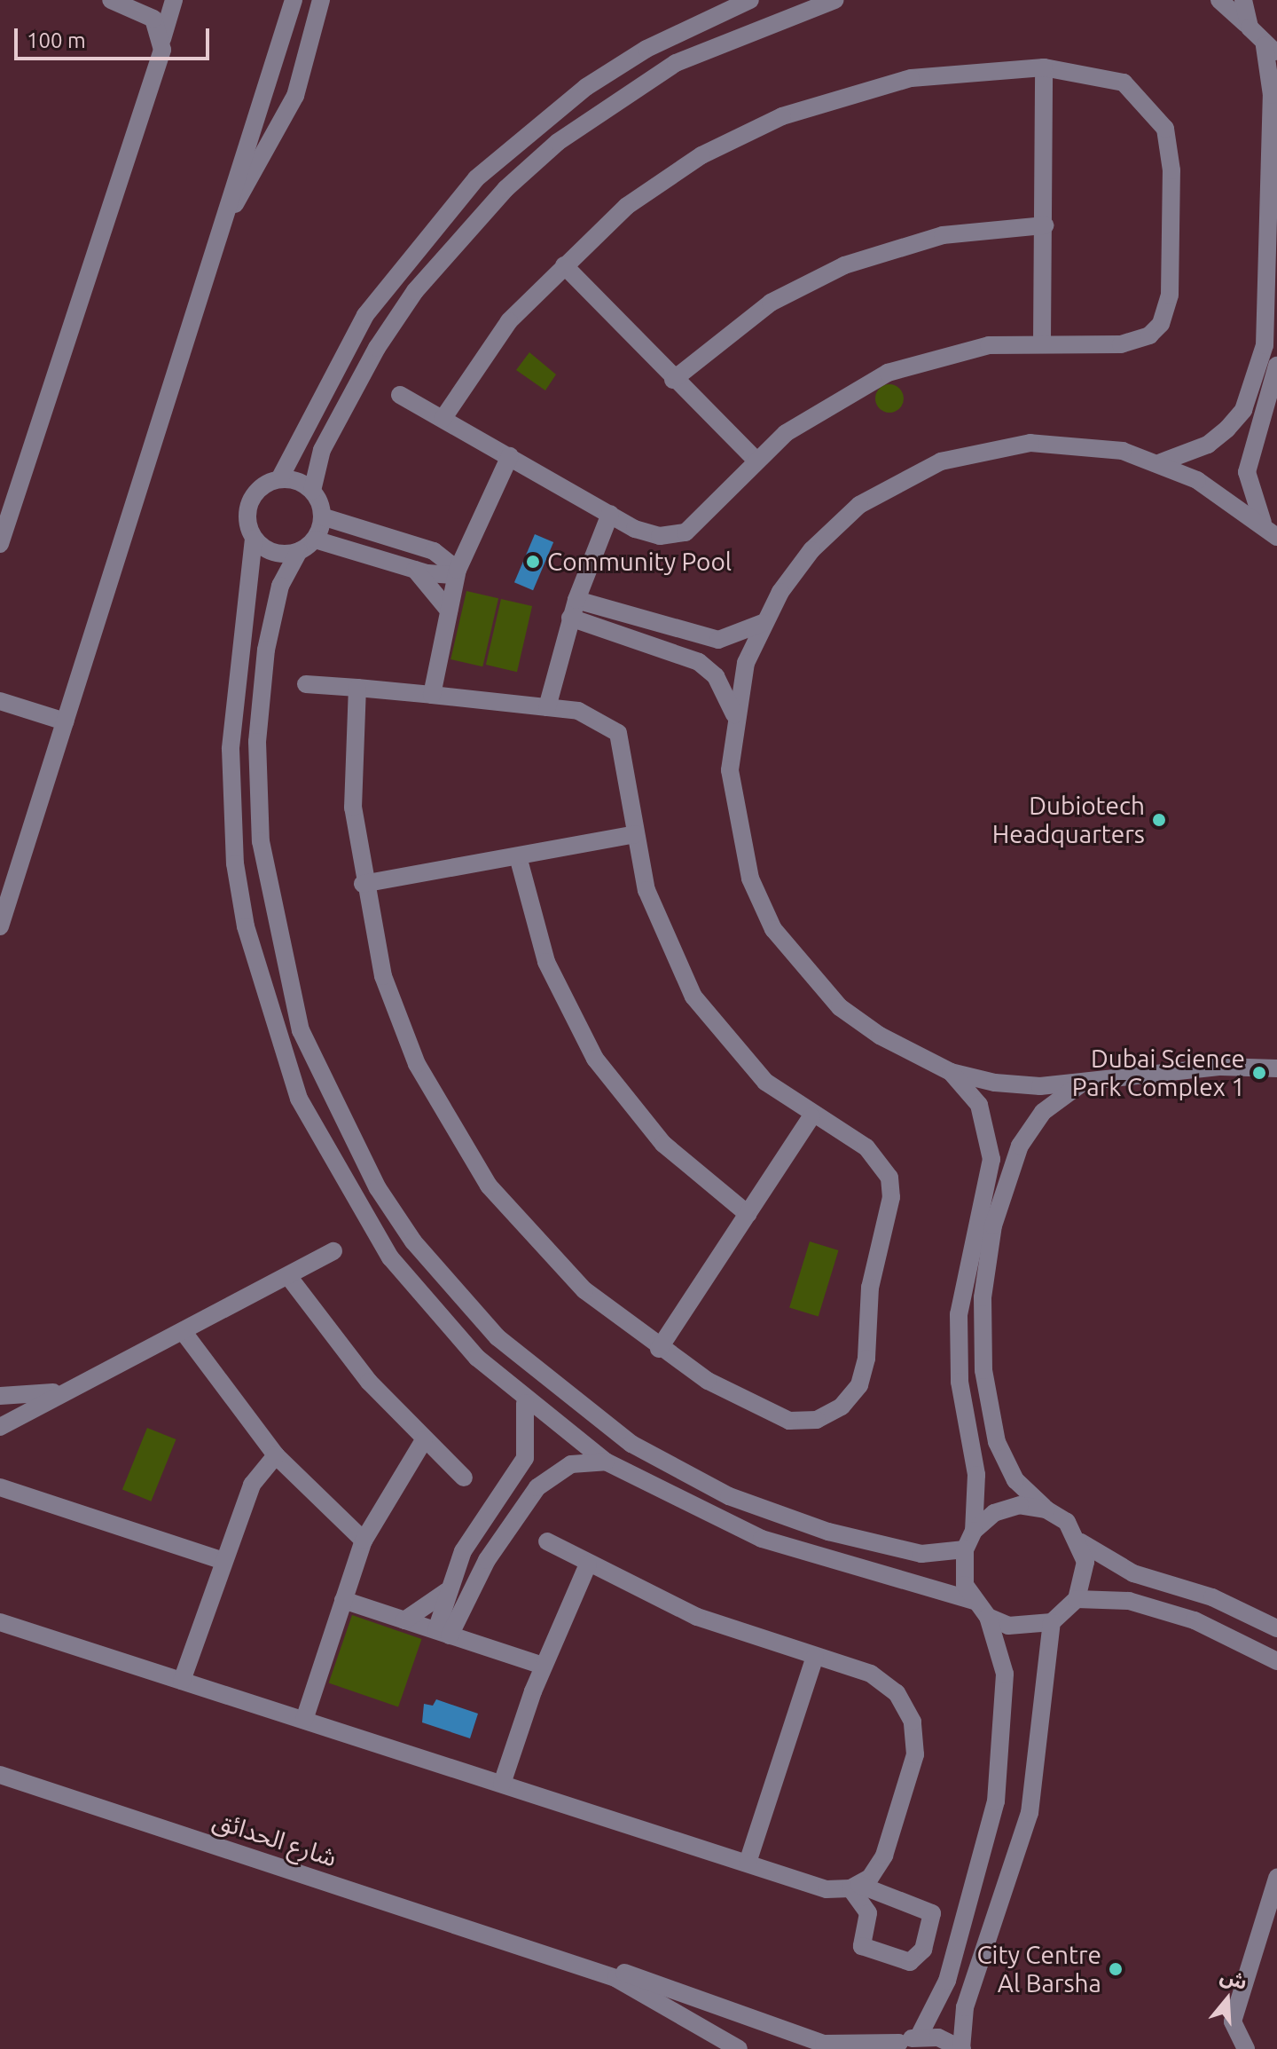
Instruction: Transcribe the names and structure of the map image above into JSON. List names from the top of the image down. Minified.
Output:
{"streets":{"street":["شارع الحدائق"]},"places":["Community Pool","Dubiotech Headquarters","Dubai Science Park Complex 1","City Centre Al Barsha"],"scale_bar":"100 m","north":"top"}
